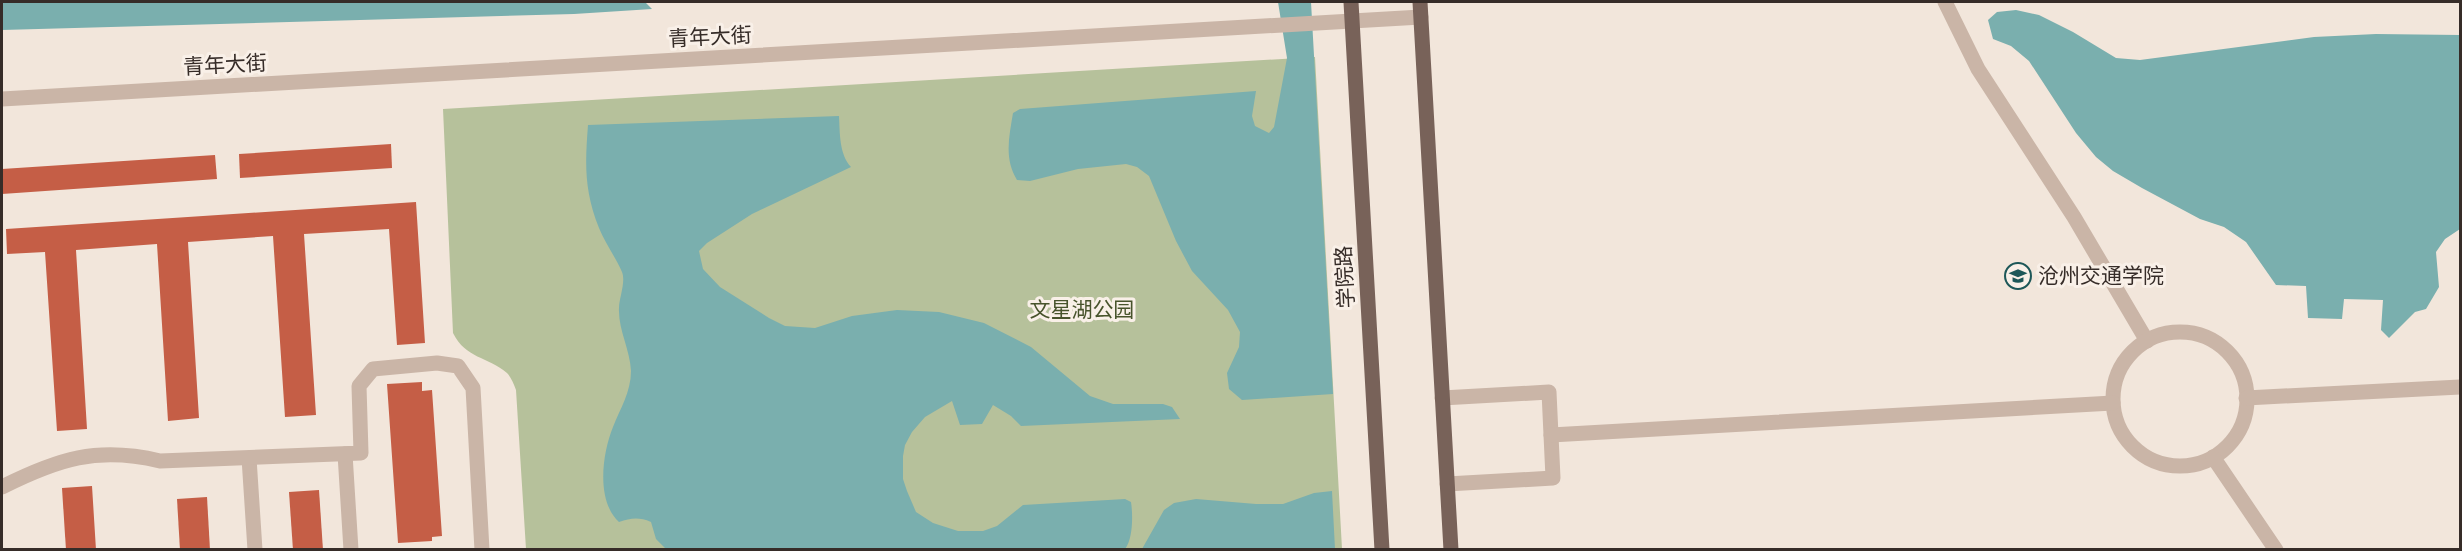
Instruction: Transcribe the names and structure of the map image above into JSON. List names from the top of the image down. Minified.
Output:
{"streets":{"main road":["学院路"],"street":["青年大街"]},"crossings":[["青年大街","学院路"]],"parks":["文星湖公园"],"places":{"school or university":["沧州交通学院"]}}
